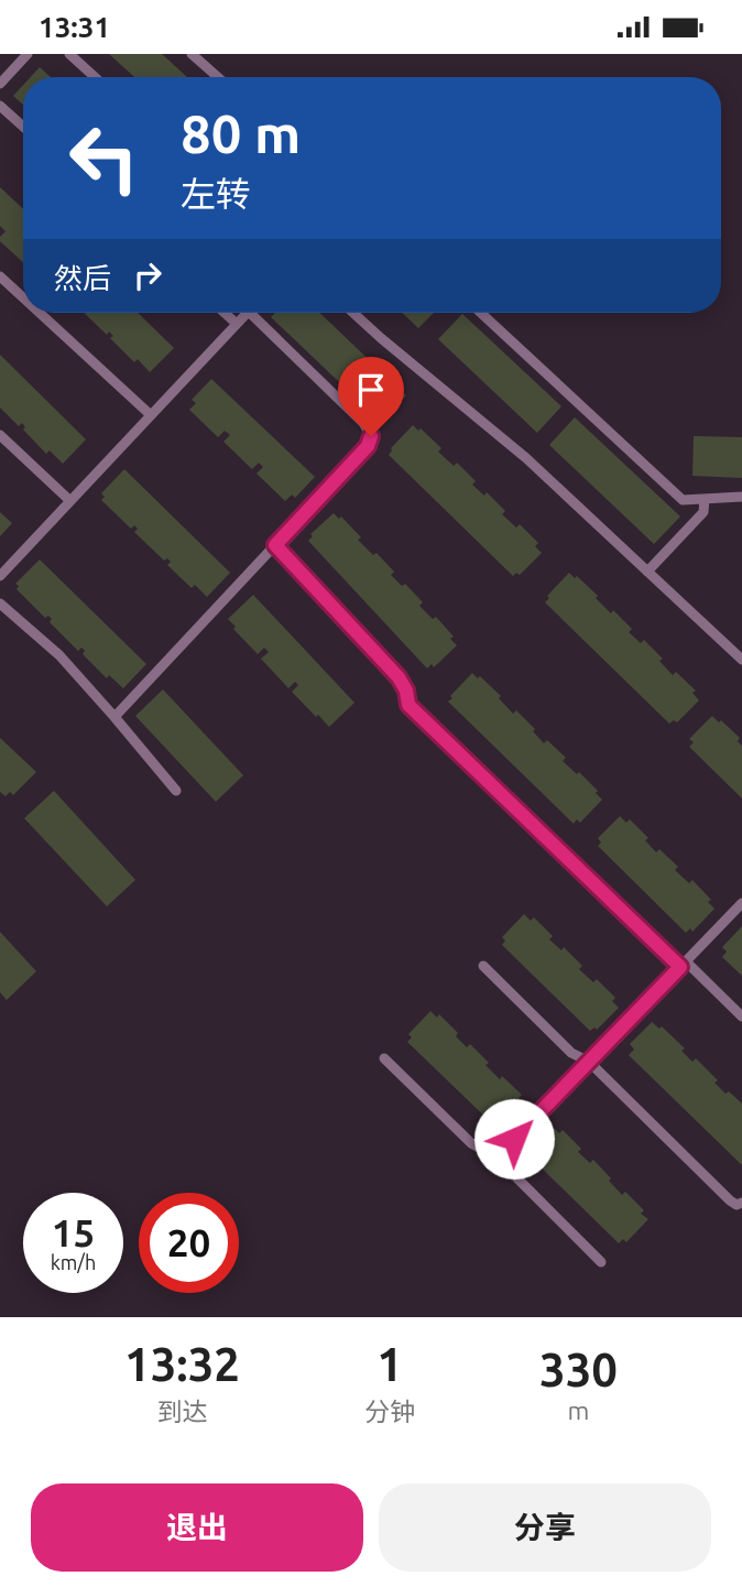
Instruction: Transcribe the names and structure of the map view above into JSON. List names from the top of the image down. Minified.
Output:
{"page":{"status":"13:31","turn":["80 m","左转"],"then":"然后","speed":"15 km/h","limit":"20","eta":["13:32","到达","1","分钟","330","m"],"buttons":["退出","分享"]}}
